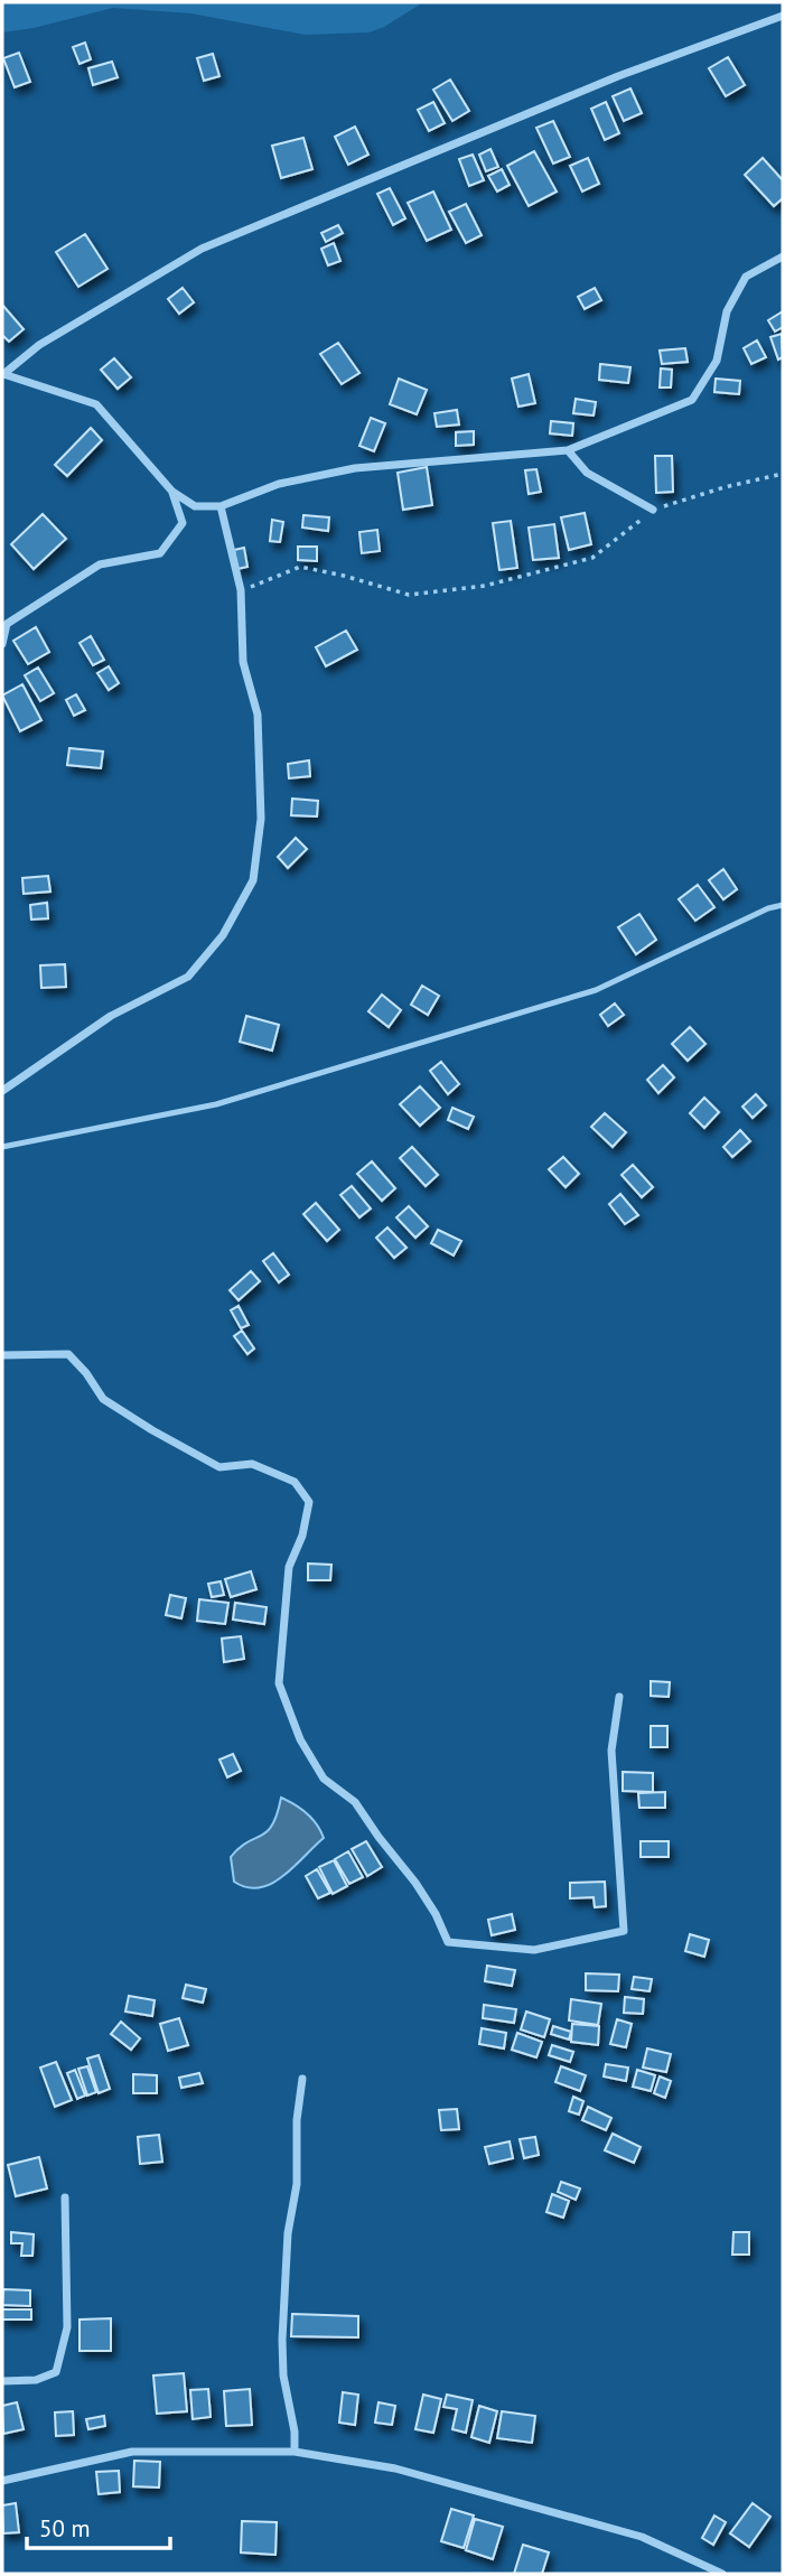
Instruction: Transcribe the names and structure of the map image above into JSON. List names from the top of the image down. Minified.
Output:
{"scale_bar":"50 m"}
